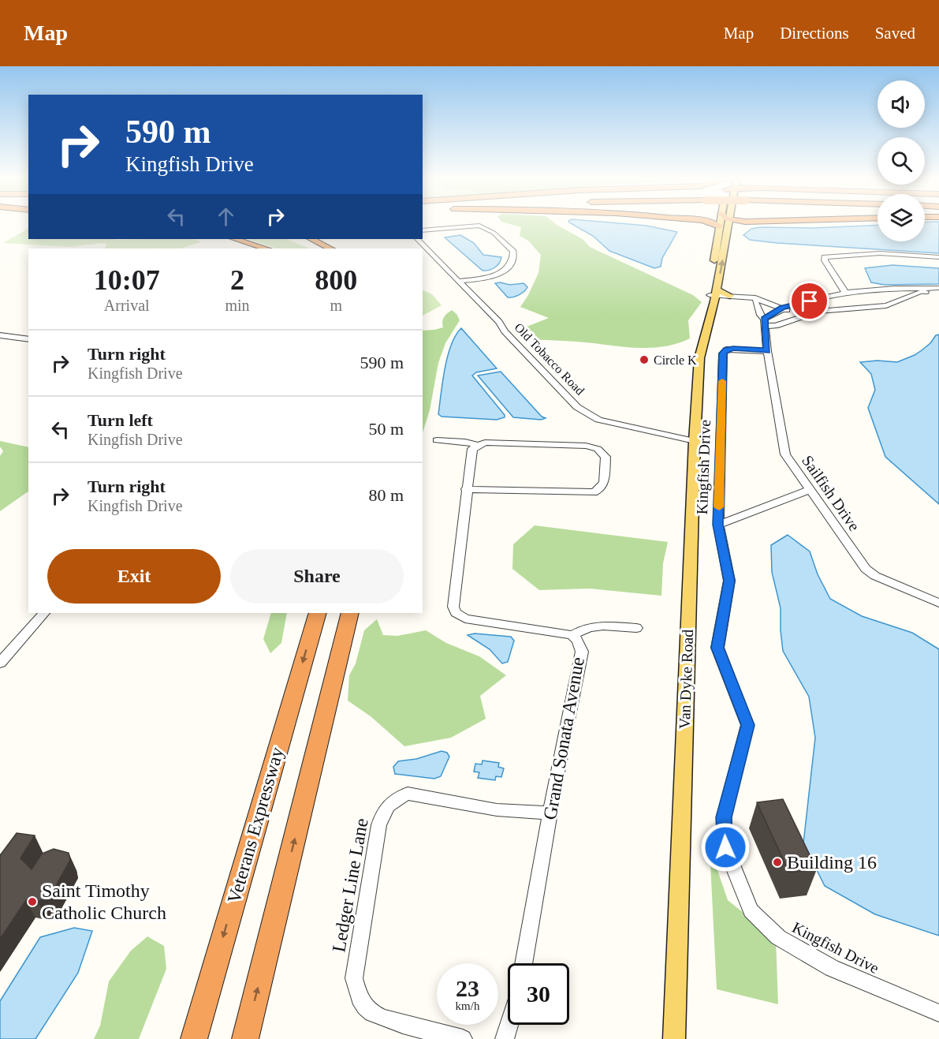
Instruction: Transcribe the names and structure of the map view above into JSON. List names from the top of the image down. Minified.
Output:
{"streets":{"highway":["Veterans Expressway"],"main road":["Van Dyke Road"],"street":["Old Tobacco Road","Kingfish Drive","Sailfish Drive","Grand Sonata Avenue","Ledger Line Lane"]},"crossings":[["Old Tobacco Road","Van Dyke Road"],["Kingfish Drive","Sailfish Drive"],["Grand Sonata Avenue","Ledger Line Lane"]],"places":["Circle K","Building 16","Saint Timothy Catholic Church"],"page":{"header":"Map","nav":["Map","Directions","Saved"],"turn":["590 m","Kingfish Drive"],"eta":["10:07","Arrival","2","min","800","m"],"list":[{"name":"Turn right","note":"Kingfish Drive","value":"590 m"},{"name":"Turn left","note":"Kingfish Drive","value":"50 m"},{"name":"Turn right","note":"Kingfish Drive","value":"80 m"}],"buttons":["Exit","Share"],"speed":"23 km/h","limit":"30"}}
